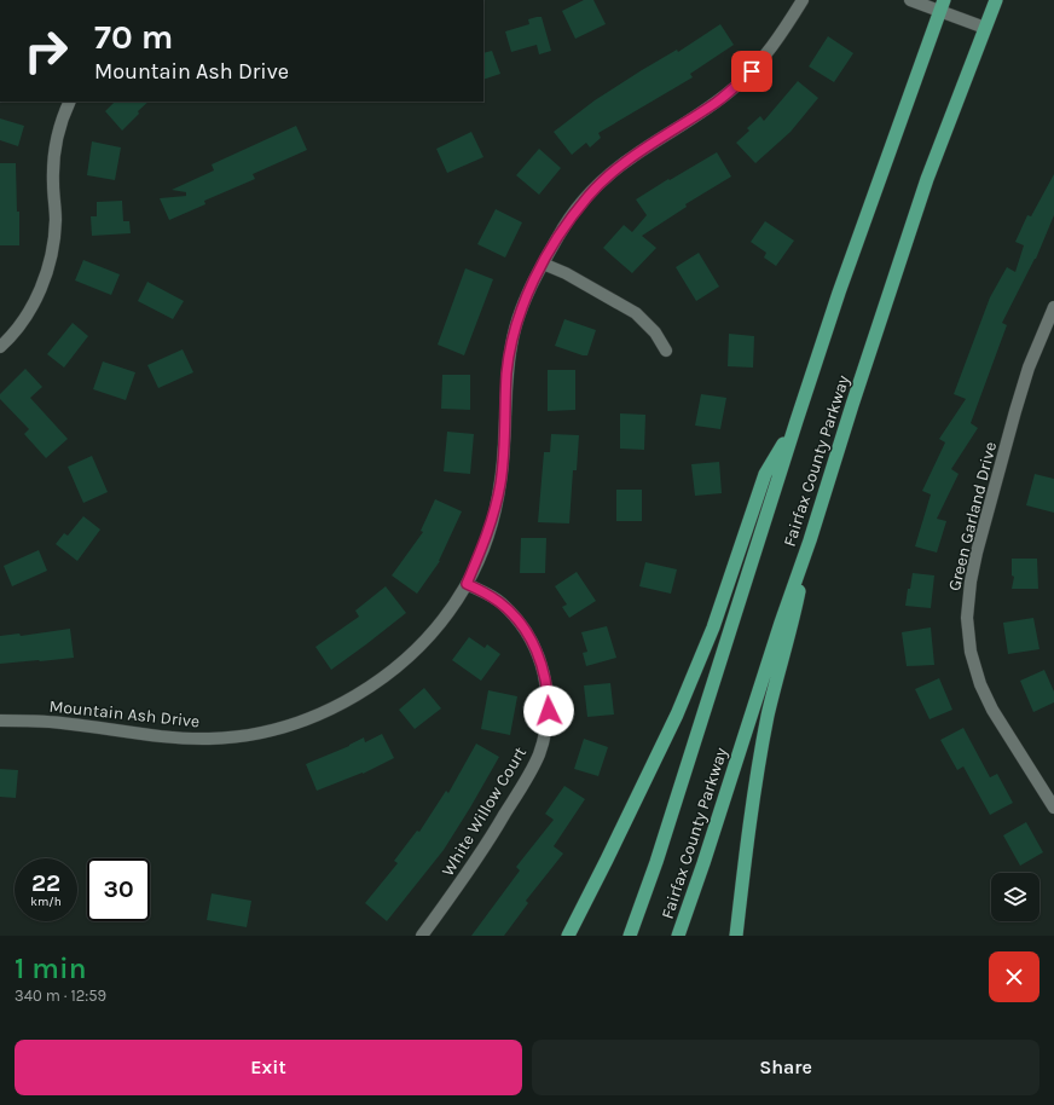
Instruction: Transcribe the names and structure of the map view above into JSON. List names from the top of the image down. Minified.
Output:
{"streets":{"highway":["Fairfax County Parkway"],"street":["Green Garland Drive","Mountain Ash Drive","White Willow Court"]},"crossings":[["Mountain Ash Drive","White Willow Court"]],"page":{"turn":["70 m","Mountain Ash Drive"],"speed":"22 km/h","limit":"30","heading":["1 min","340 m · 12:59"],"buttons":["Exit","Share"]}}
